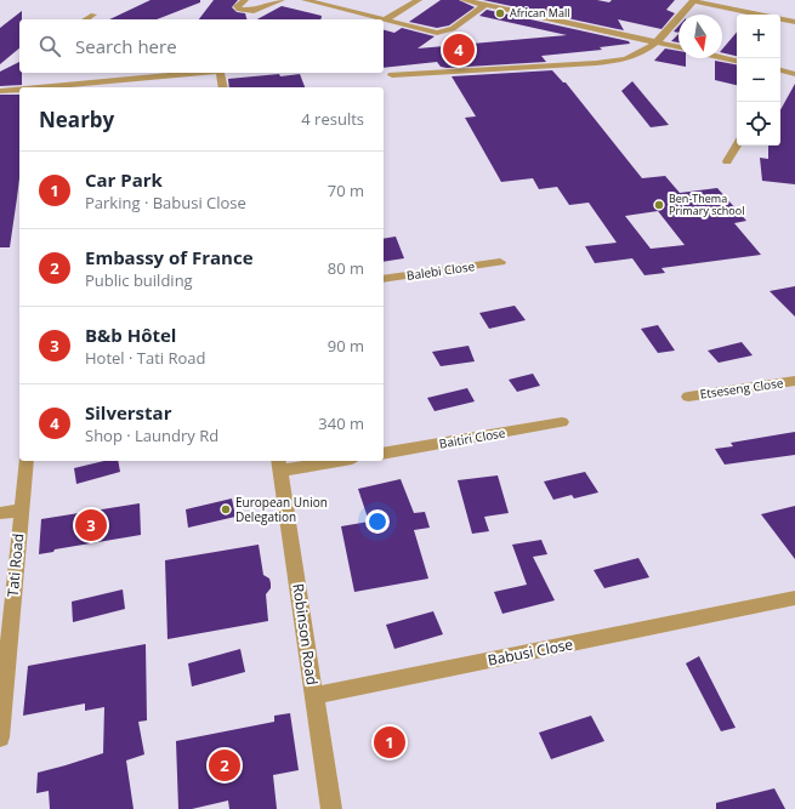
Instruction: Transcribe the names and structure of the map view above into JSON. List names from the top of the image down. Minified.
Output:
{"streets":{"street":["Balebi Close","Etseseng Close","Baitiri Close","Tati Road","Robinson Road","Babusi Close"]},"crossings":[["Robinson Road","Babusi Close"]],"places":["African Mall","Ben-Thema Primary school","European Union Delegation"],"north":"bottom","page":{"map_buttons":["+","−"],"search":"Search here","pins":["4","3","1","2"],"heading":["Nearby","4 results"],"list":[{"mark":"1","name":"Car Park","note":"Parking · Babusi Close","value":"70 m"},{"mark":"2","name":"Embassy of France","note":"Public building","value":"80 m"},{"mark":"3","name":"B&b Hôtel","note":"Hotel · Tati Road","value":"90 m"},{"mark":"4","name":"Silverstar","note":"Shop · Laundry Rd","value":"340 m"}]}}
